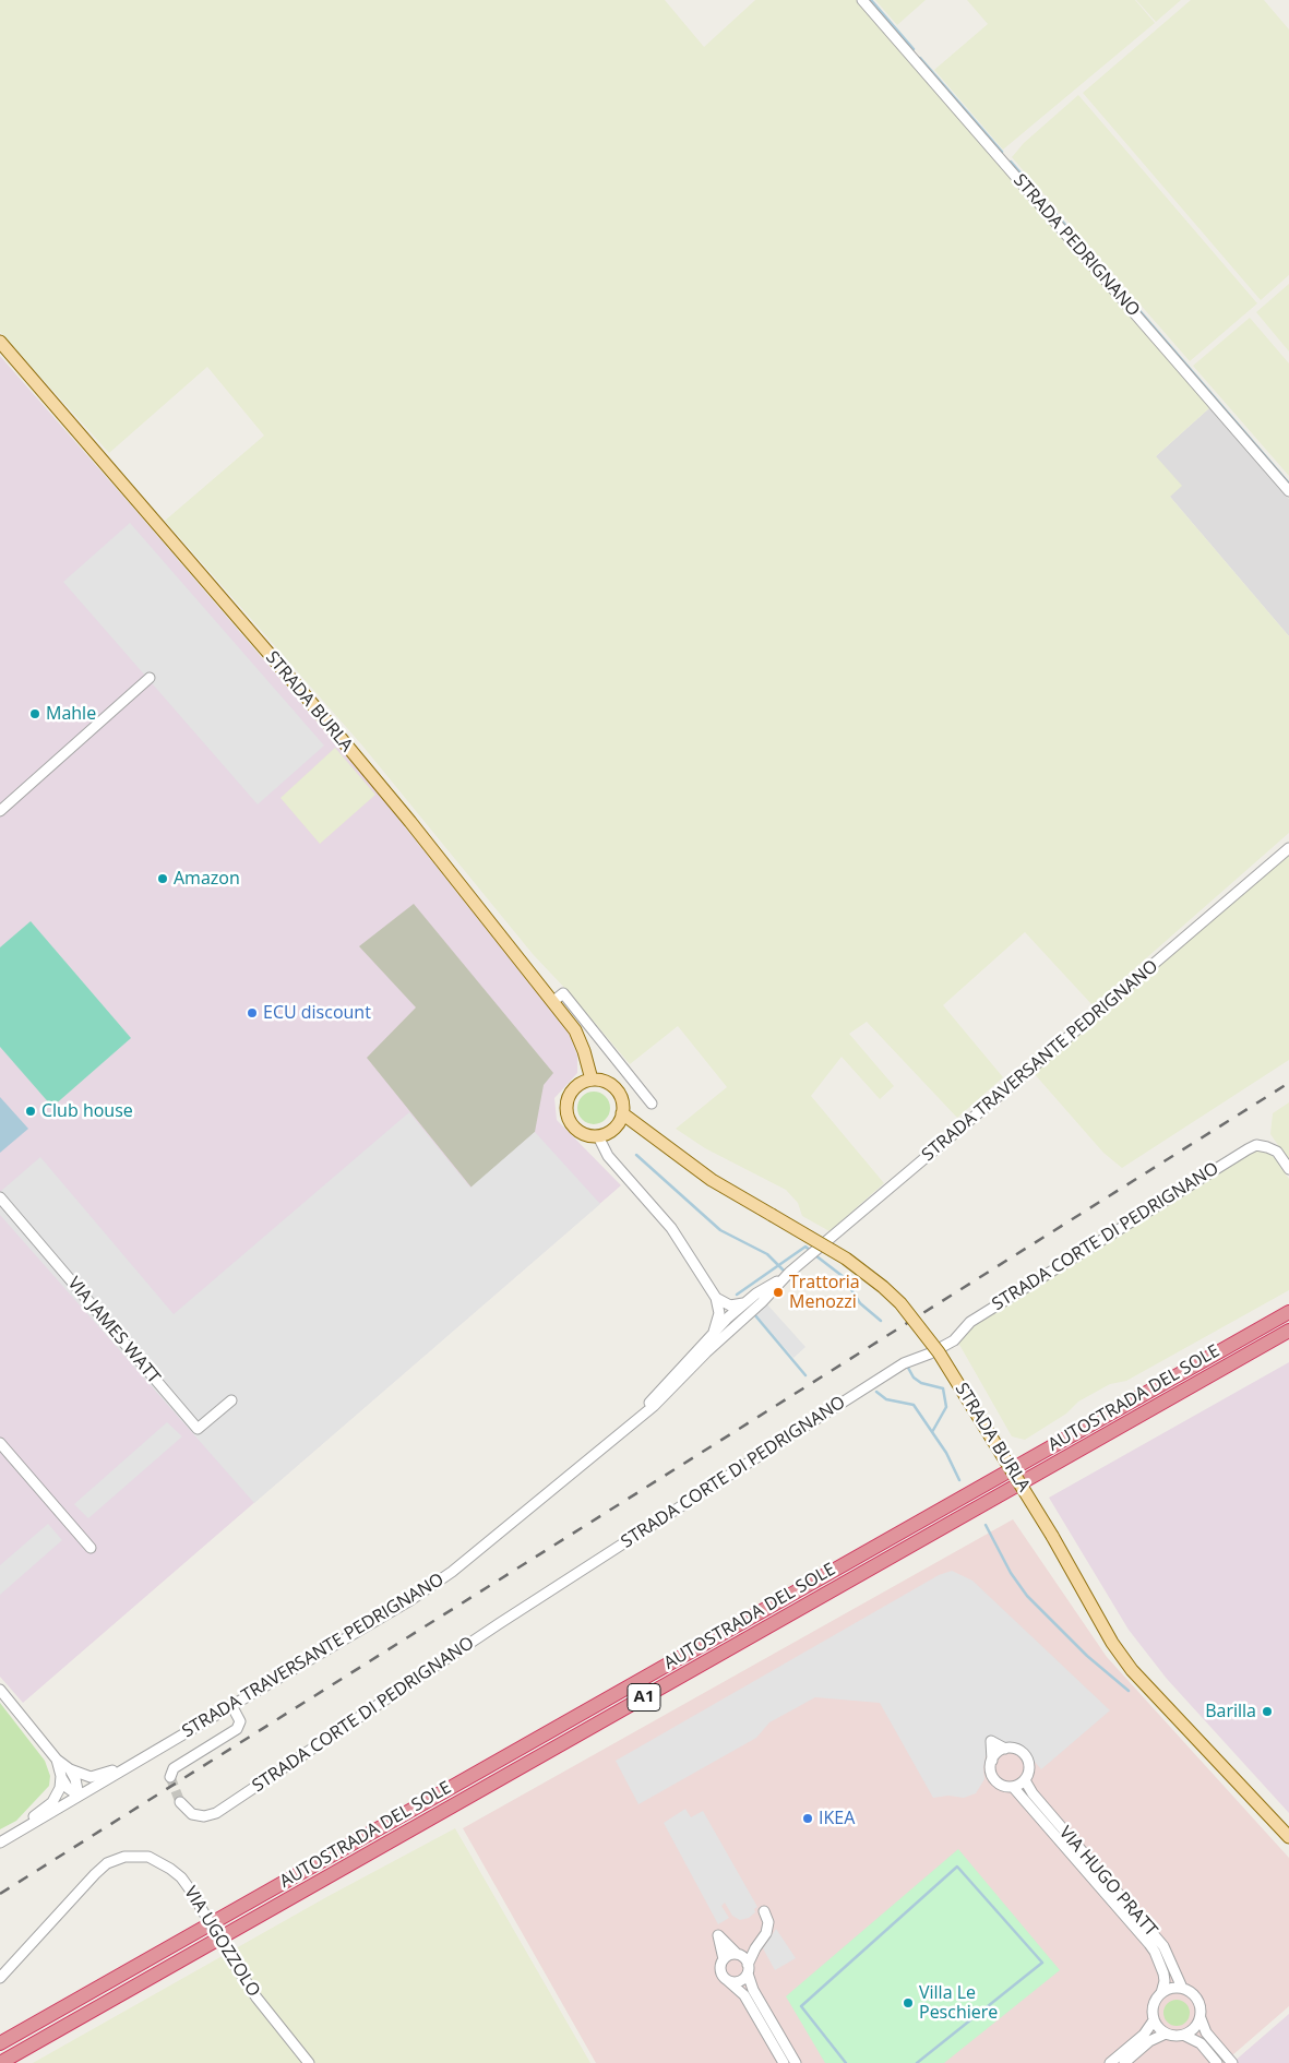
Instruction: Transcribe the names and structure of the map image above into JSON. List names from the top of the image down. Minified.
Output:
{"streets":{"highway":["AUTOSTRADA DEL SOLE","A1"],"main road":["STRADA BURLA"],"street":["STRADA PEDRIGNANO","STRADA TRAVERSANTE PEDRIGNANO","STRADA CORTE DI PEDRIGNANO","VIA JAMES WATT","VIA HUGO PRATT","VIA UGOZZOLO"]},"places":["Mahle","Amazon","ECU discount","Club house","Trattoria Menozzi","Barilla","IKEA","Villa Le Peschiere"]}
